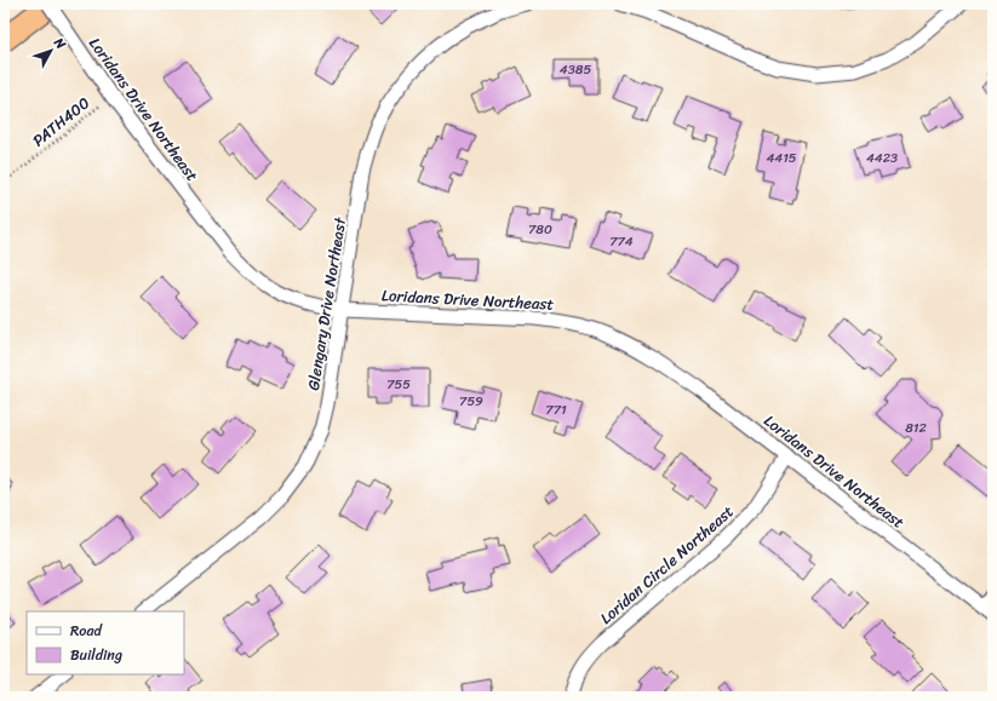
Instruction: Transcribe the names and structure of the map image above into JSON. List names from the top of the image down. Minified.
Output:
{"streets":{"street":["Loridans Drive Northeast","Glengary Drive Northeast","Loridan Circle Northeast"],"path":["PATH400"]},"crossings":[["Loridans Drive Northeast","PATH400"],["Loridans Drive Northeast","Glengary Drive Northeast"],["Loridans Drive Northeast","Loridan Circle Northeast"]],"house_numbers":["4385","4415","4423","780","774","755","759","771","812"],"legend":["Road","Building"],"north":"top right"}
